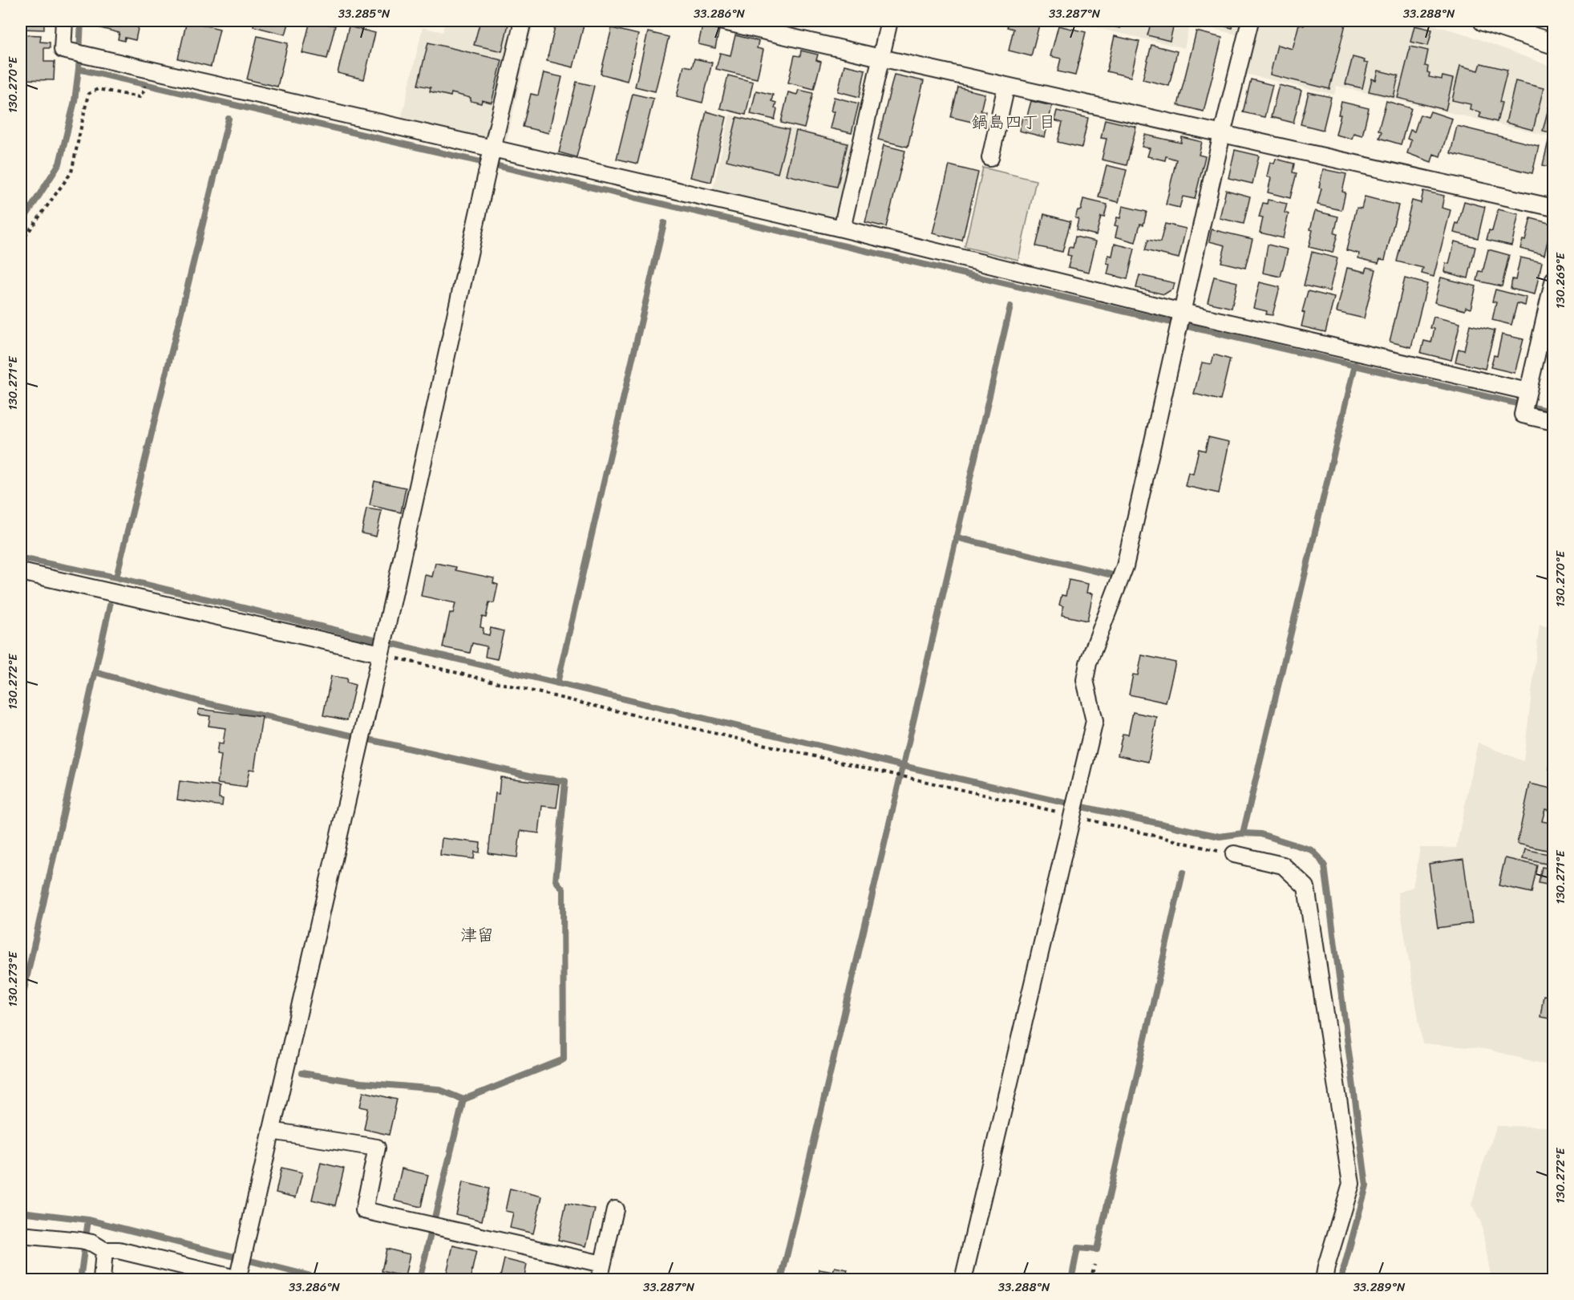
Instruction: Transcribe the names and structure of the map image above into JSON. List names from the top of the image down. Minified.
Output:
{"districts":["鍋島四丁目","津留"],"coordinates":["33.285°N","33.286°N","33.287°N","33.288°N","130.270°E","130.269°E","130.271°E","130.272°E","130.273°E","33.289°N"]}
